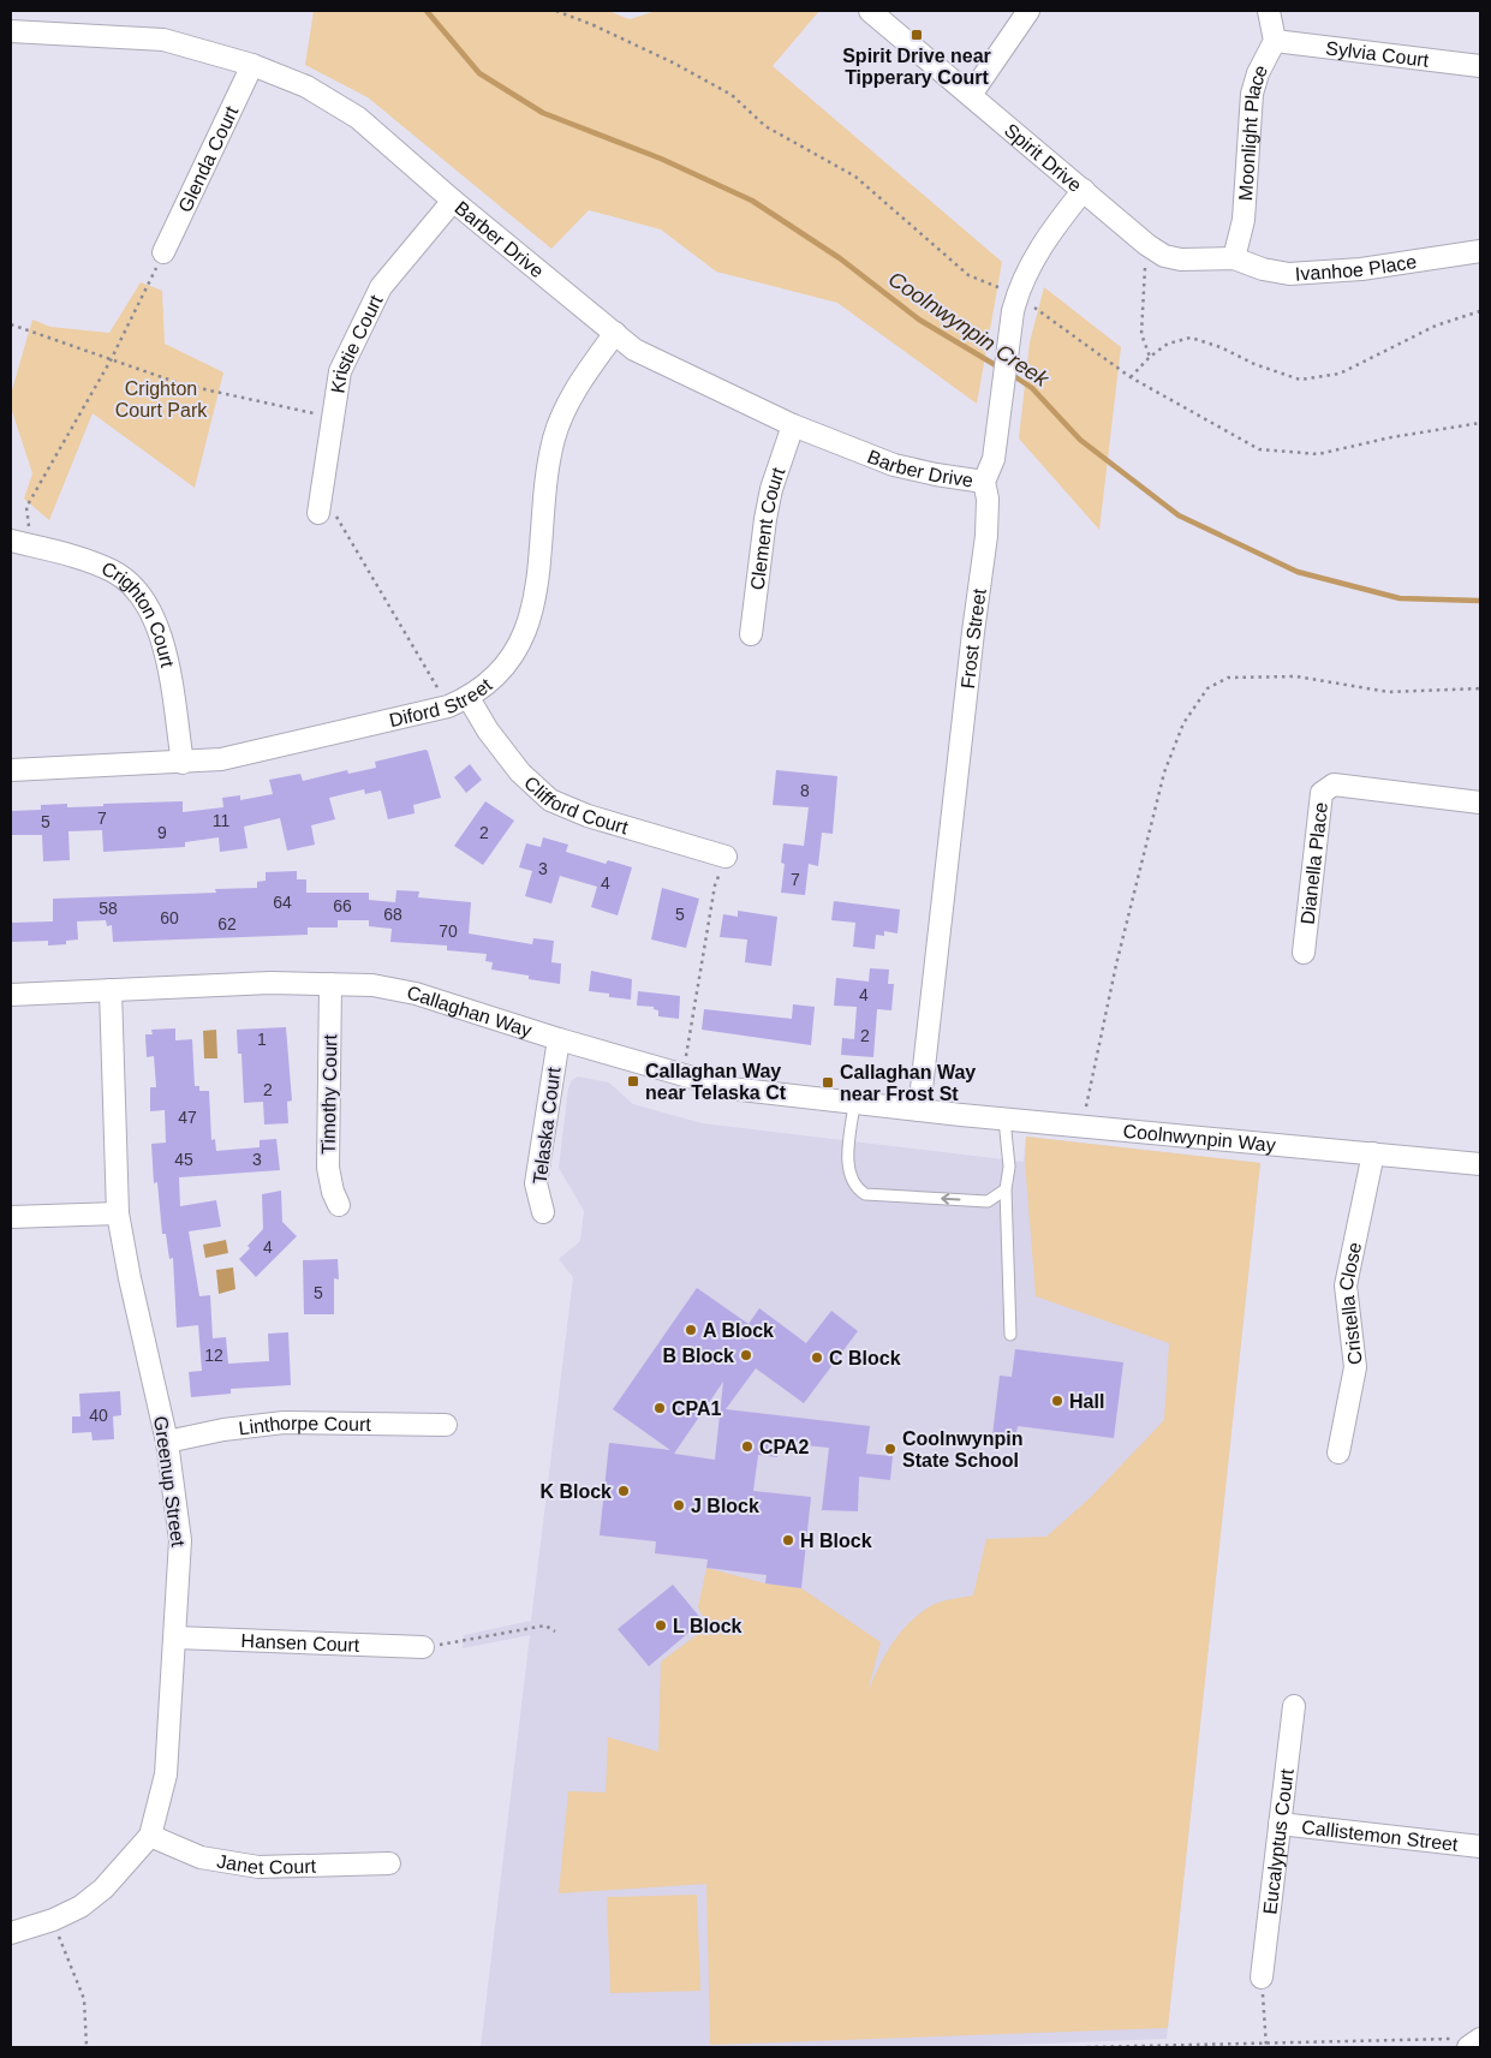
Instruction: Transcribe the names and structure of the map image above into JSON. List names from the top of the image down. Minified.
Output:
{"streets":{"street":["Sylvia Court","Moonlight Place","Spirit Drive","Glenda Court","Barber Drive","Ivanhoe Place","Kristie Court","Clement Court","Crighton Court","Frost Street","Diford Street","Clifford Court","Dianella Place","Callaghan Way","Timothy Court","Telaska Court","Coolnwynpin Way","Cristella Close","Linthorpe Court","Greenup Street","Hansen Court","Callistemon Street","Eucalyptus Court","Janet Court"]},"crossings":[["Sylvia Court","Moonlight Place"],["Moonlight Place","Spirit Drive"],["Moonlight Place","Ivanhoe Place"],["Spirit Drive","Ivanhoe Place"],["Spirit Drive","Frost Street"],["Glenda Court","Barber Drive"],["Barber Drive","Kristie Court"],["Barber Drive","Clement Court"],["Barber Drive","Frost Street"],["Barber Drive","Diford Street"],["Crighton Court","Diford Street"],["Frost Street","Callaghan Way"],["Frost Street","Coolnwynpin Way"],["Diford Street","Clifford Court"],["Callaghan Way","Timothy Court"],["Callaghan Way","Telaska Court"],["Callaghan Way","Coolnwynpin Way"],["Callaghan Way","Greenup Street"],["Coolnwynpin Way","Cristella Close"],["Linthorpe Court","Greenup Street"],["Greenup Street","Hansen Court"],["Greenup Street","Janet Court"],["Callistemon Street","Eucalyptus Court"]],"water":["Coolnwynpin Creek"],"parks":["Crighton Court Park"],"places":{"transit":["Spirit Drive near Tipperary Court","Callaghan Way near Telaska Ct","Callaghan Way near Frost St"],"other":["A Block","B Block","C Block","Hall","CPA1","CPA2","Coolnwynpin State School","K Block","J Block","H Block","L Block"]},"house_numbers":["8","7","11","5","9","2","3","7","4","64","66","58","68","5","60","62","70","4","2","1","2","47","45","3","4","5","12","40"]}
